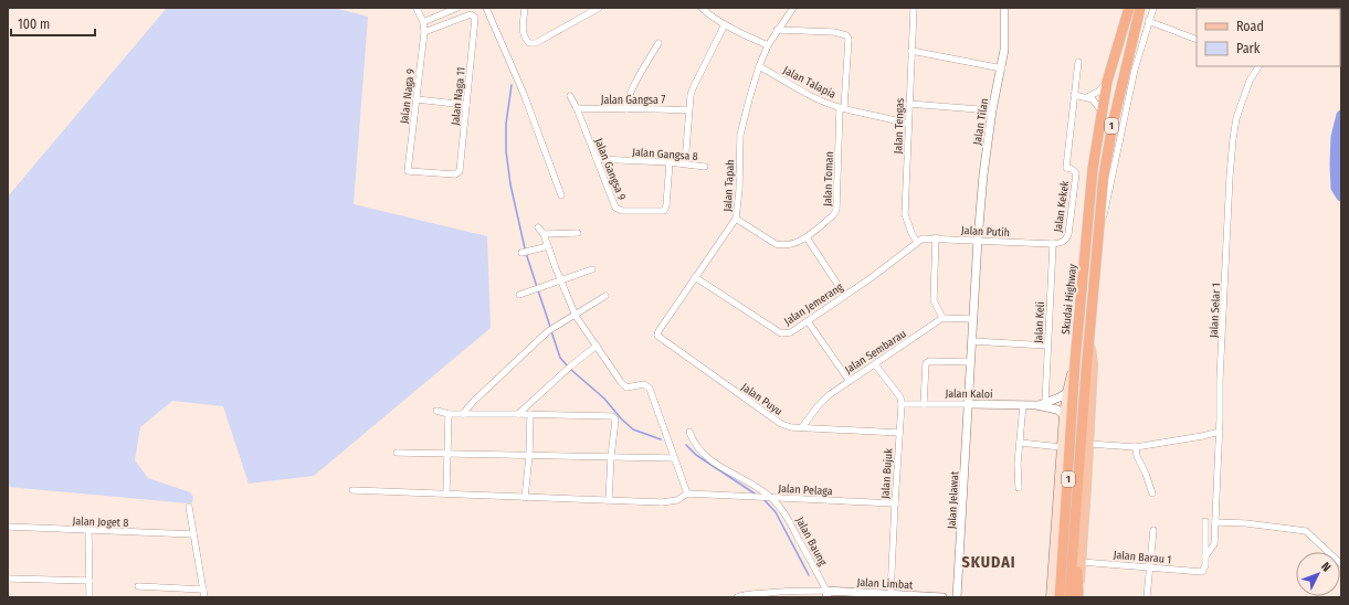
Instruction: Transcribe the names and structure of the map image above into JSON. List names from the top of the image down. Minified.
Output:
{"streets":{"highway":["1","Skudai Highway"],"street":["Jalan Talapia","Jalan Naga 9","Jalan Naga 11","Jalan Gangsa 7","Jalan Tilan","Jalan Tengas","Jalan Gangsa 8","Jalan Gangsa 9","Jalan Toman","Jalan Tapah","Jalan Kekek","Jalan Putih","Jalan Jemerang","Jalan Selar 1","Jalan Keli","Jalan Sembarau","Jalan Kaloi","Jalan Puyu","Jalan Bujuk","Jalan Pelaga","Jalan Jelawat","Jalan Joget 8","Jalan Baung","Jalan Barau 1","Jalan Limbat"]},"crossings":[["Jalan Talapia","Jalan Toman"],["Jalan Talapia","Jalan Tapah"],["Jalan Naga 9","Jalan Naga 11"],["Jalan Gangsa 7","Jalan Gangsa 9"],["Jalan Tilan","Jalan Putih"],["Jalan Tilan","Jalan Jelawat"],["Jalan Tengas","Jalan Putih"],["Jalan Tengas","Jalan Jemerang"],["Jalan Gangsa 8","Jalan Gangsa 9"],["Jalan Toman","Jalan Tapah"],["Jalan Tapah","Jalan Jemerang"],["Jalan Tapah","Jalan Puyu"],["Jalan Kekek","Jalan Putih"],["Jalan Kekek","Jalan Keli"],["Jalan Putih","Jalan Jemerang"],["Jalan Putih","Jalan Keli"],["Jalan Selar 1","Jalan Barau 1"],["Jalan Keli","Jalan Kaloi"],["Jalan Sembarau","Jalan Puyu"],["Jalan Kaloi","Jalan Bujuk"],["Jalan Kaloi","Jalan Jelawat"],["Jalan Puyu","Jalan Bujuk"],["Jalan Bujuk","Jalan Pelaga"],["Jalan Bujuk","Jalan Limbat"],["Jalan Pelaga","Jalan Baung"],["Jalan Baung","Jalan Limbat"]],"districts":["SKUDAI"],"legend":["Road","Park"],"scale_bar":"100 m","north":"top right"}
